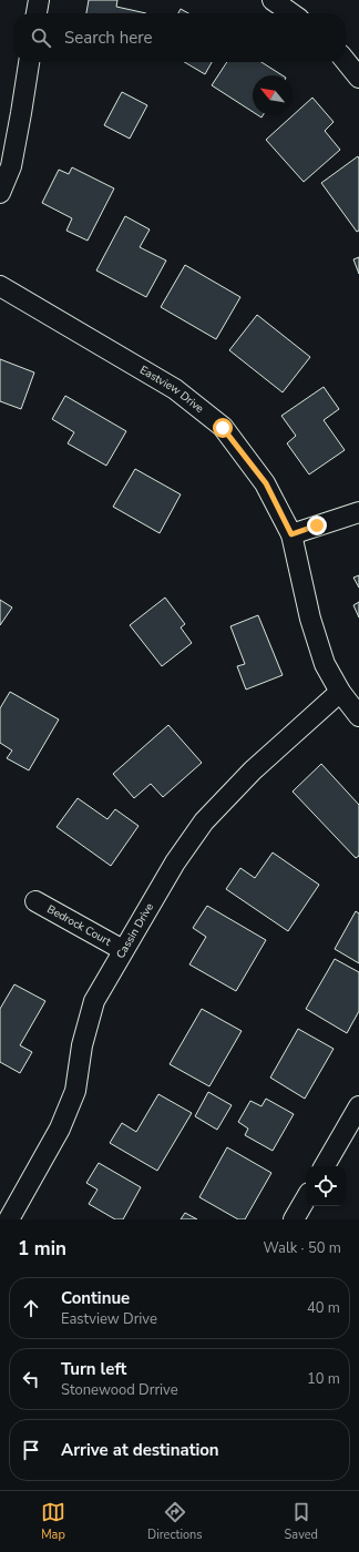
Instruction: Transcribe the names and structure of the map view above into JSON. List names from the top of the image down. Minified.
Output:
{"streets":{"street":["Eastview Drive","Bedrock Court","Cassin Drive"]},"crossings":[["Eastview Drive","Cassin Drive"],["Bedrock Court","Cassin Drive"]],"north":"top left","page":{"search":"Search here","heading":["1 min","Walk · 50 m"],"list":[["Continue","Eastview Drive","40 m"],["Turn left","Stonewood Drrive","10 m"],"Arrive at destination"],"nav":["Map","Directions","Saved"]}}
